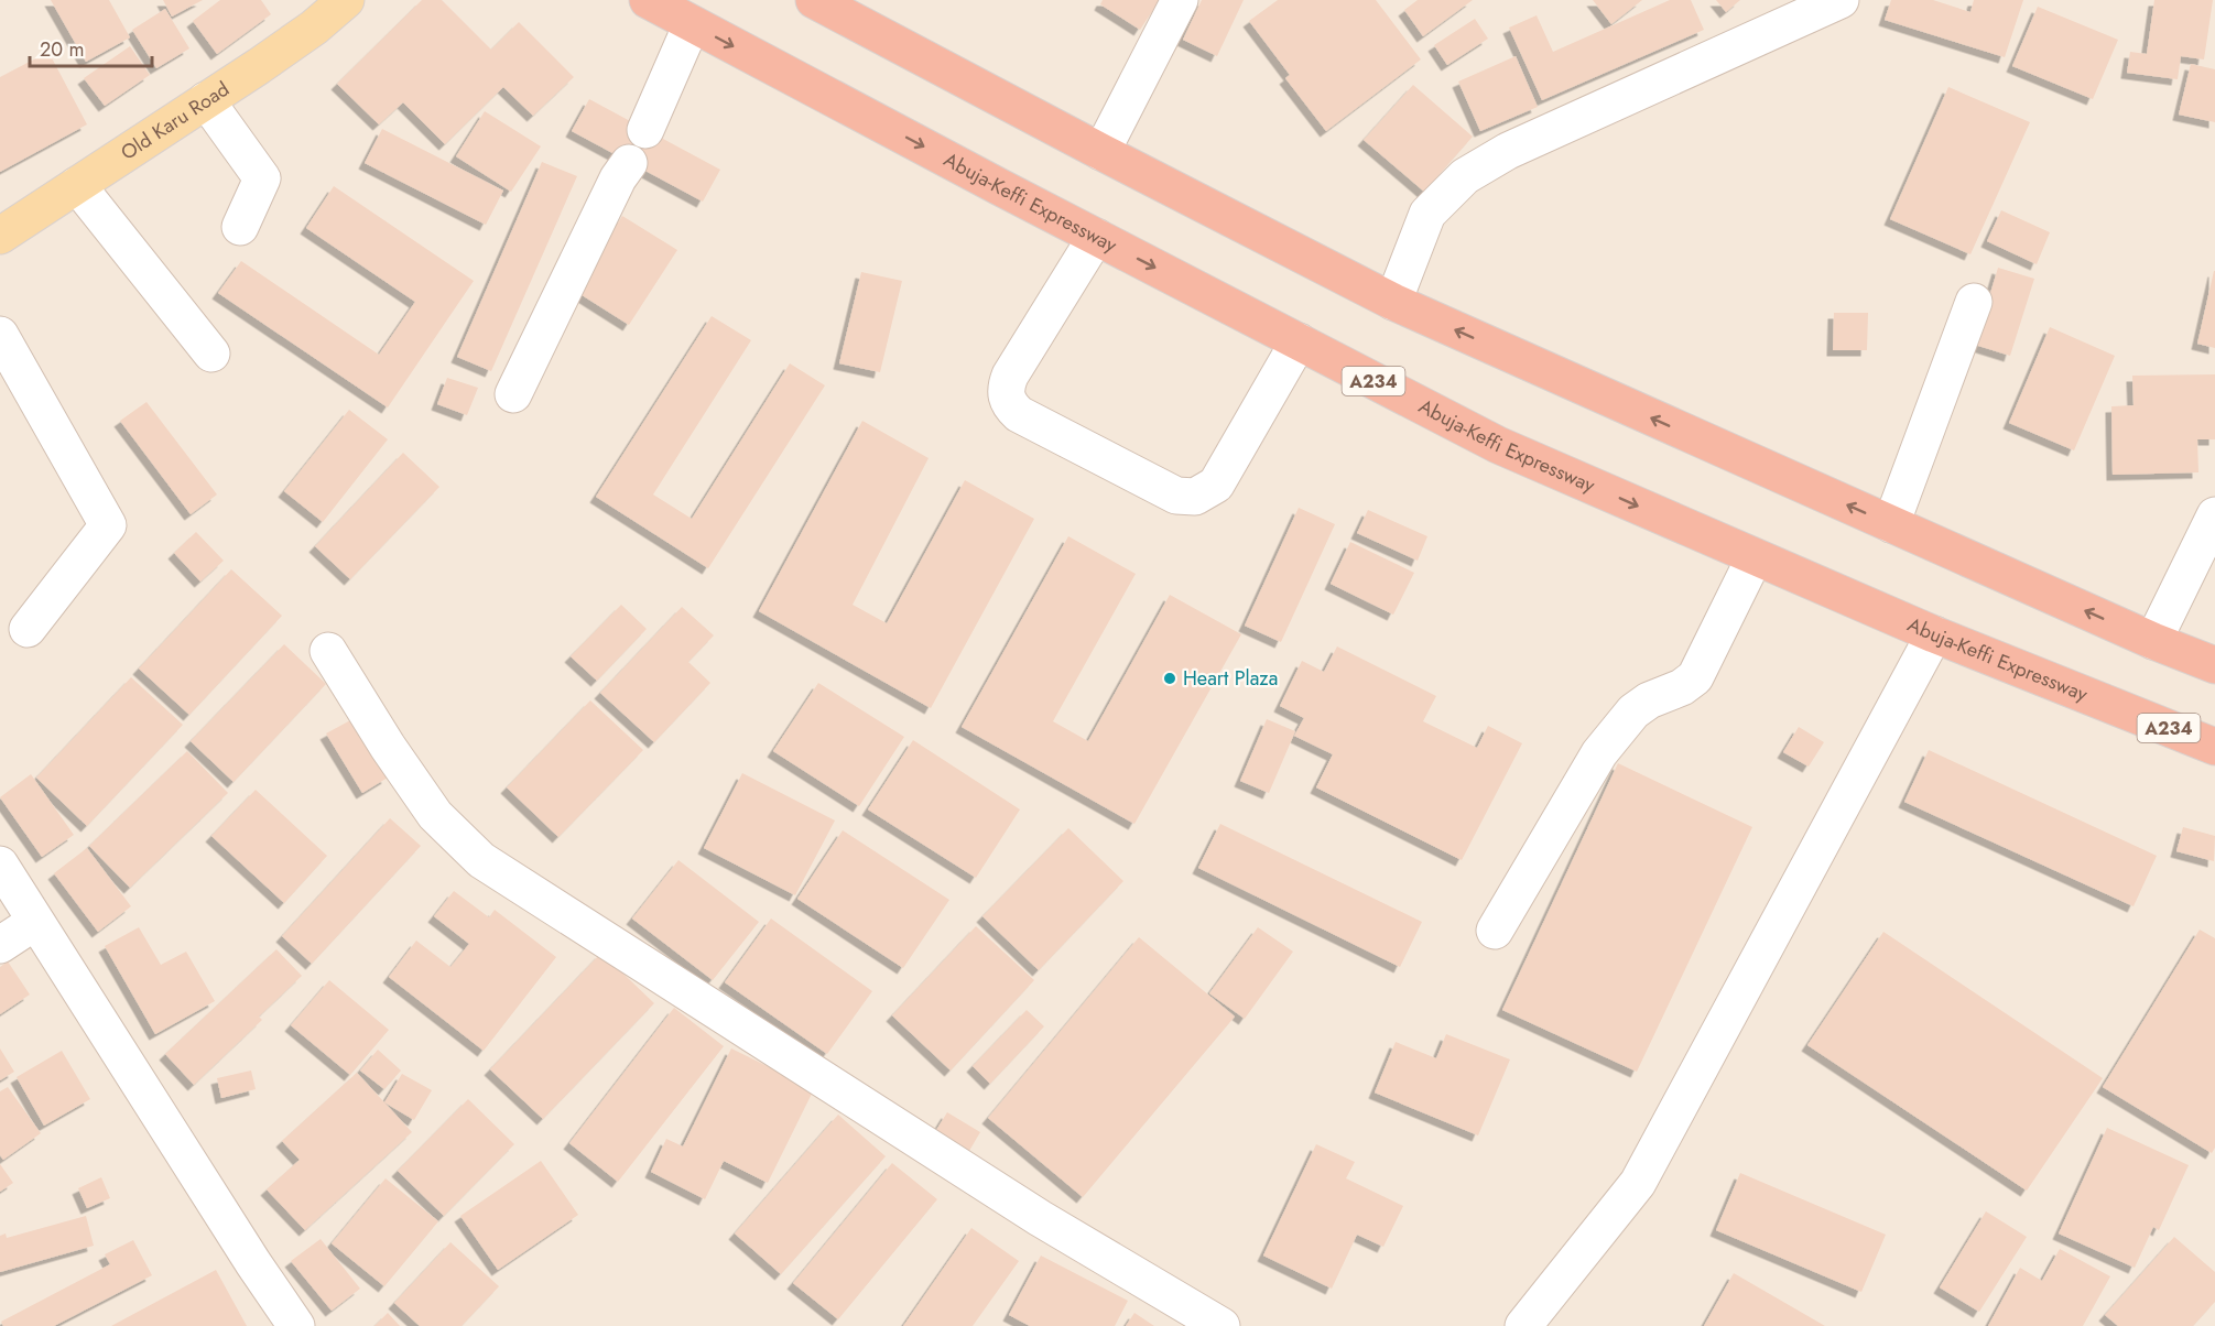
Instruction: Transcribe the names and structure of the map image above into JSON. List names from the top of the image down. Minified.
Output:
{"streets":{"highway":["Abuja-Keffi Expressway","A234"],"main road":["Old Karu Road"]},"places":["Heart Plaza"],"scale_bar":"20 m"}
